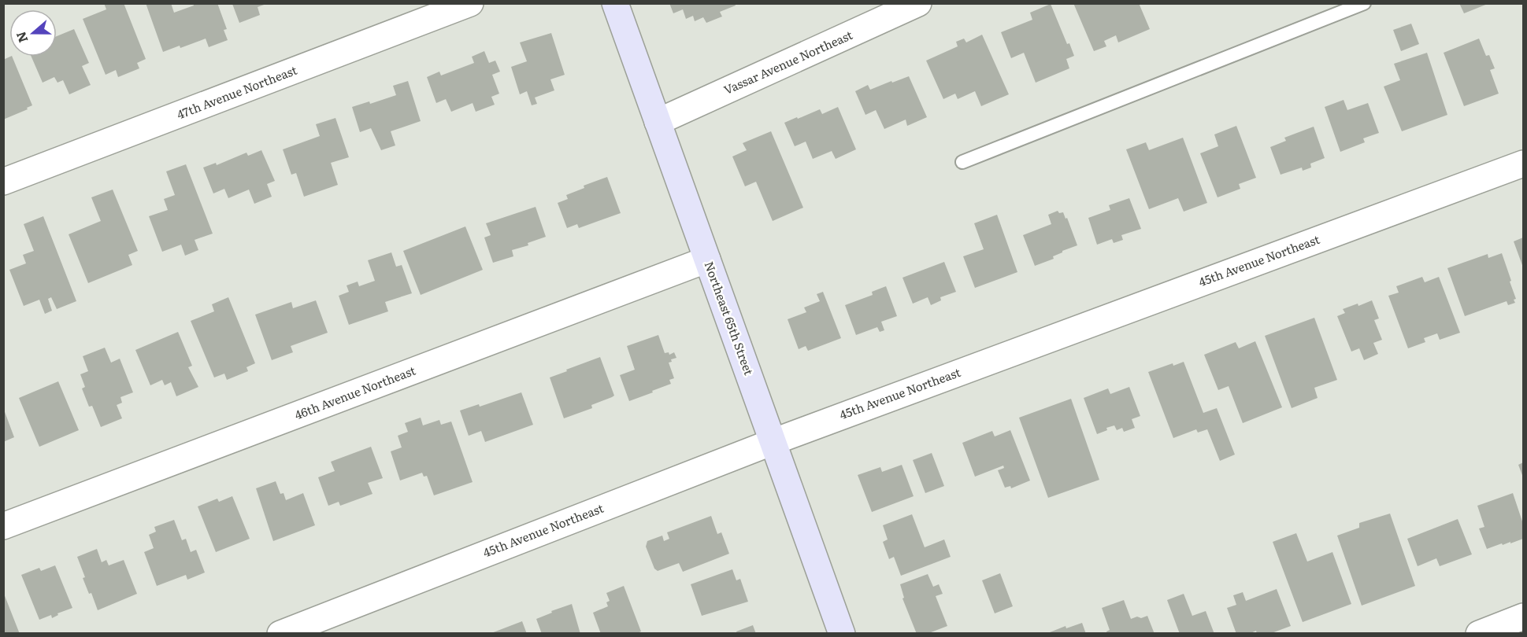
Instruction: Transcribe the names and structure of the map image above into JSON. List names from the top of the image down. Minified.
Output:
{"streets":{"main road":["Northeast 65th Street"],"street":["Vassar Avenue Northeast","47th Avenue Northeast","45th Avenue Northeast","46th Avenue Northeast"]},"crossings":[["Vassar Avenue Northeast","Northeast 65th Street"],["45th Avenue Northeast","Northeast 65th Street"],["Northeast 65th Street","46th Avenue Northeast"]],"north":"left"}
